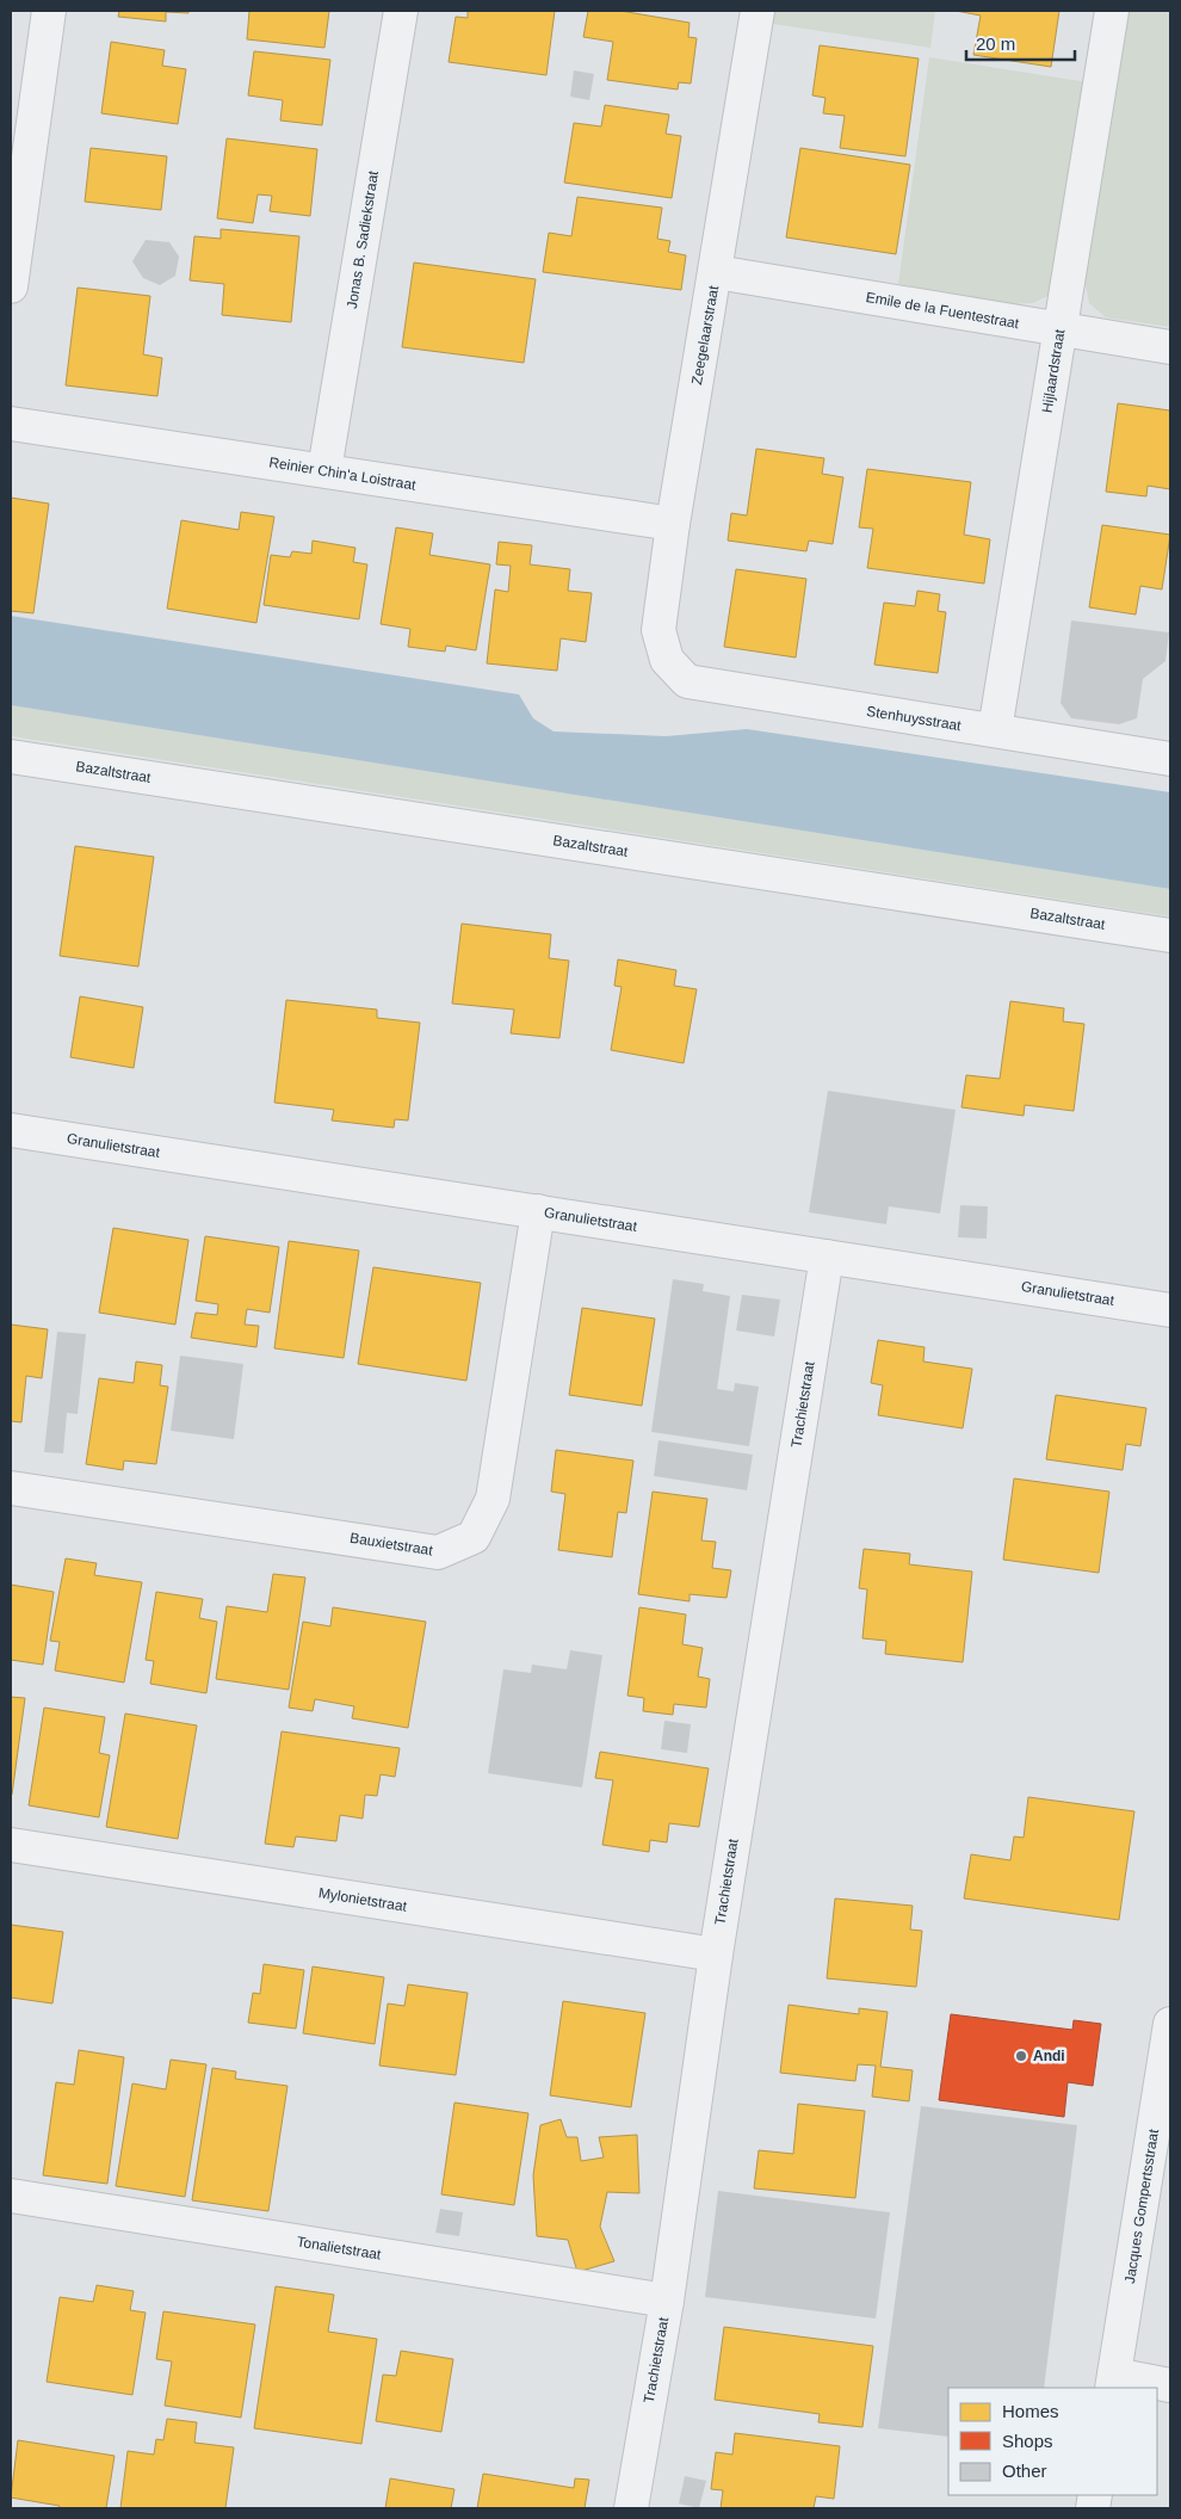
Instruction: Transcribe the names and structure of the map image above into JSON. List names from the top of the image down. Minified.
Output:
{"streets":{"street":["Jonas B. Sadiekstraat","Emile de la Fuentestraat","Zeegelaarstraat","Hijlaardstraat","Reinier Chin'a Loistraat","Stenhuysstraat","Bazaltstraat","Granulietstraat","Trachietstraat","Bauxietstraat","Mylonietstraat","Jacques Gompertsstraat","Tonalietstraat"]},"crossings":[["Jonas B. Sadiekstraat","Reinier Chin'a Loistraat"],["Emile de la Fuentestraat","Zeegelaarstraat"],["Emile de la Fuentestraat","Hijlaardstraat"],["Zeegelaarstraat","Reinier Chin'a Loistraat"],["Zeegelaarstraat","Stenhuysstraat"],["Hijlaardstraat","Stenhuysstraat"],["Granulietstraat","Trachietstraat"],["Granulietstraat","Bauxietstraat"],["Trachietstraat","Mylonietstraat"],["Trachietstraat","Tonalietstraat"]],"places":["Andi"],"legend":["Homes","Shops","Other"],"scale_bar":"20 m"}
